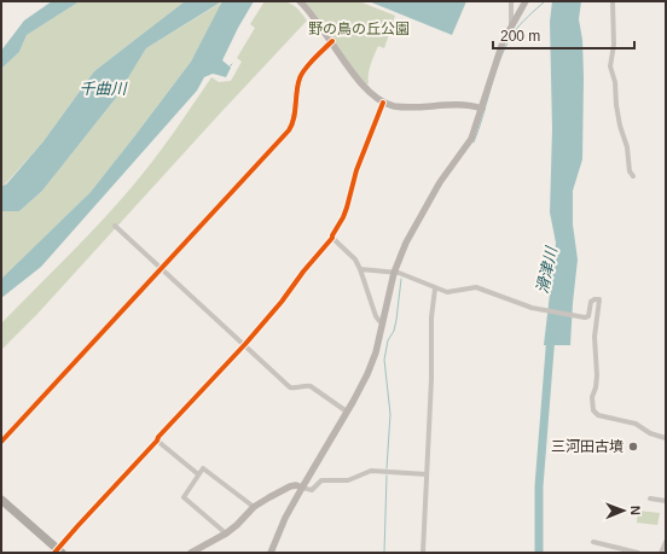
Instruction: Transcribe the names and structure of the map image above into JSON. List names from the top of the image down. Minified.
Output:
{"water":["千曲川","滑津川"],"parks":["野の鳥の丘公園"],"places":["三河田古墳"],"scale_bar":"200 m","north":"right"}
